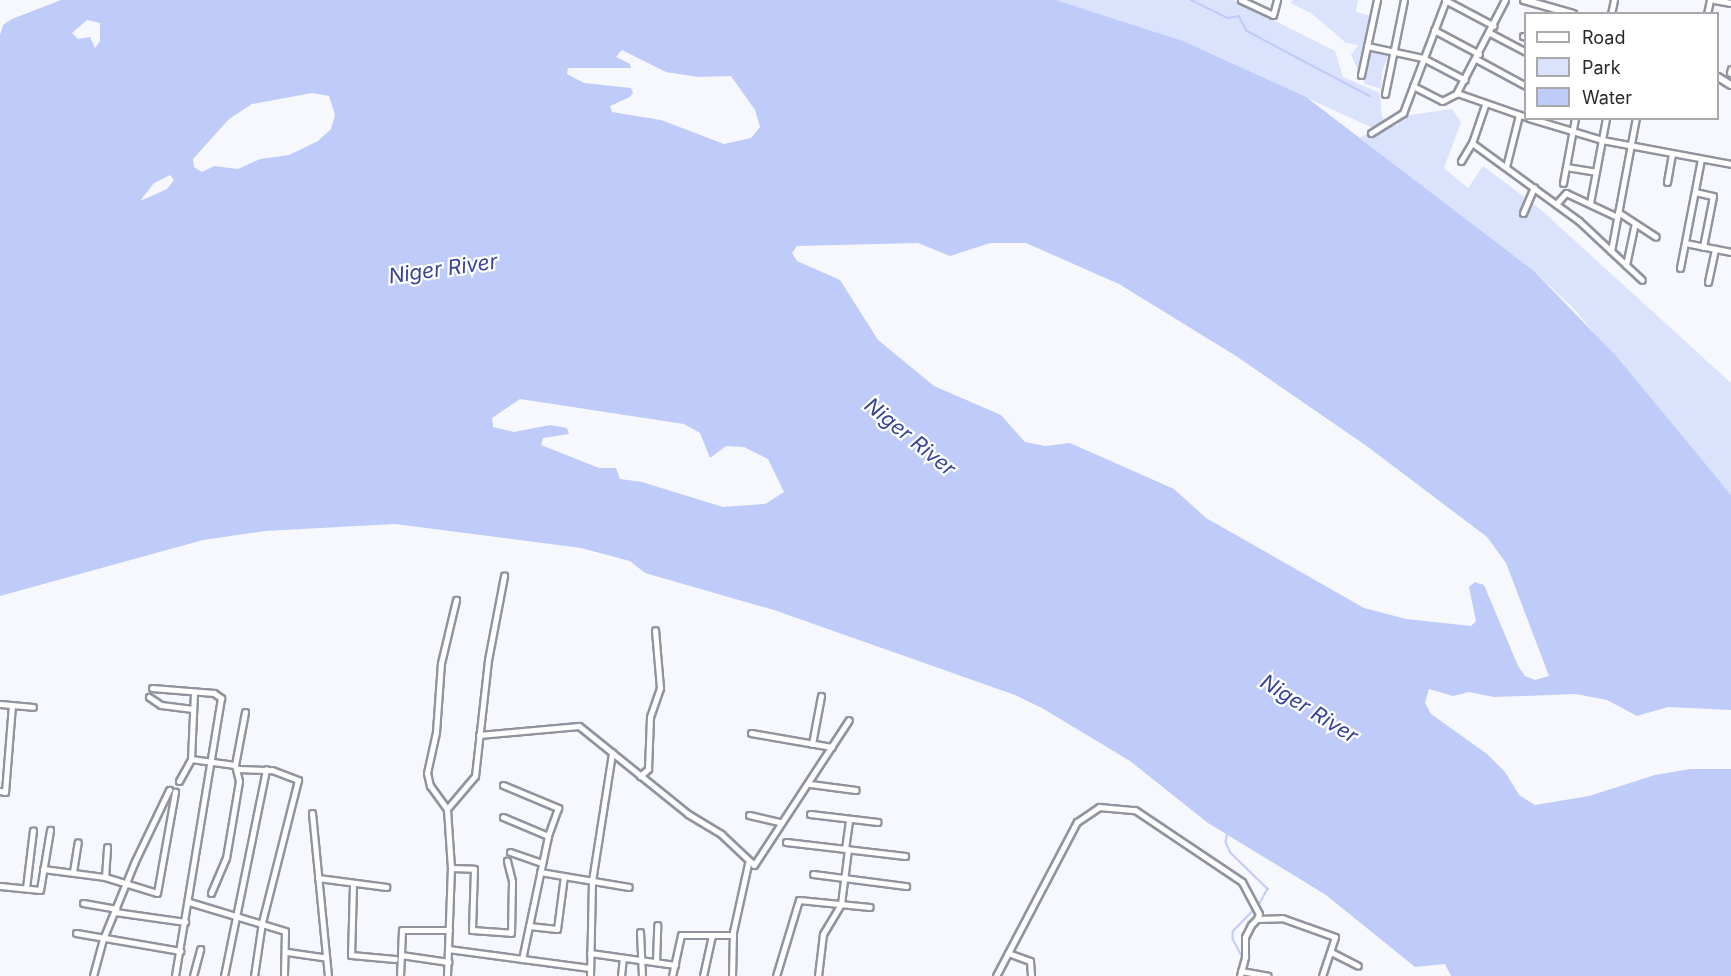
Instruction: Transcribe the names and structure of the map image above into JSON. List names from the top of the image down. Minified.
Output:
{"water":["Niger River"],"legend":["Road","Park","Water"]}
